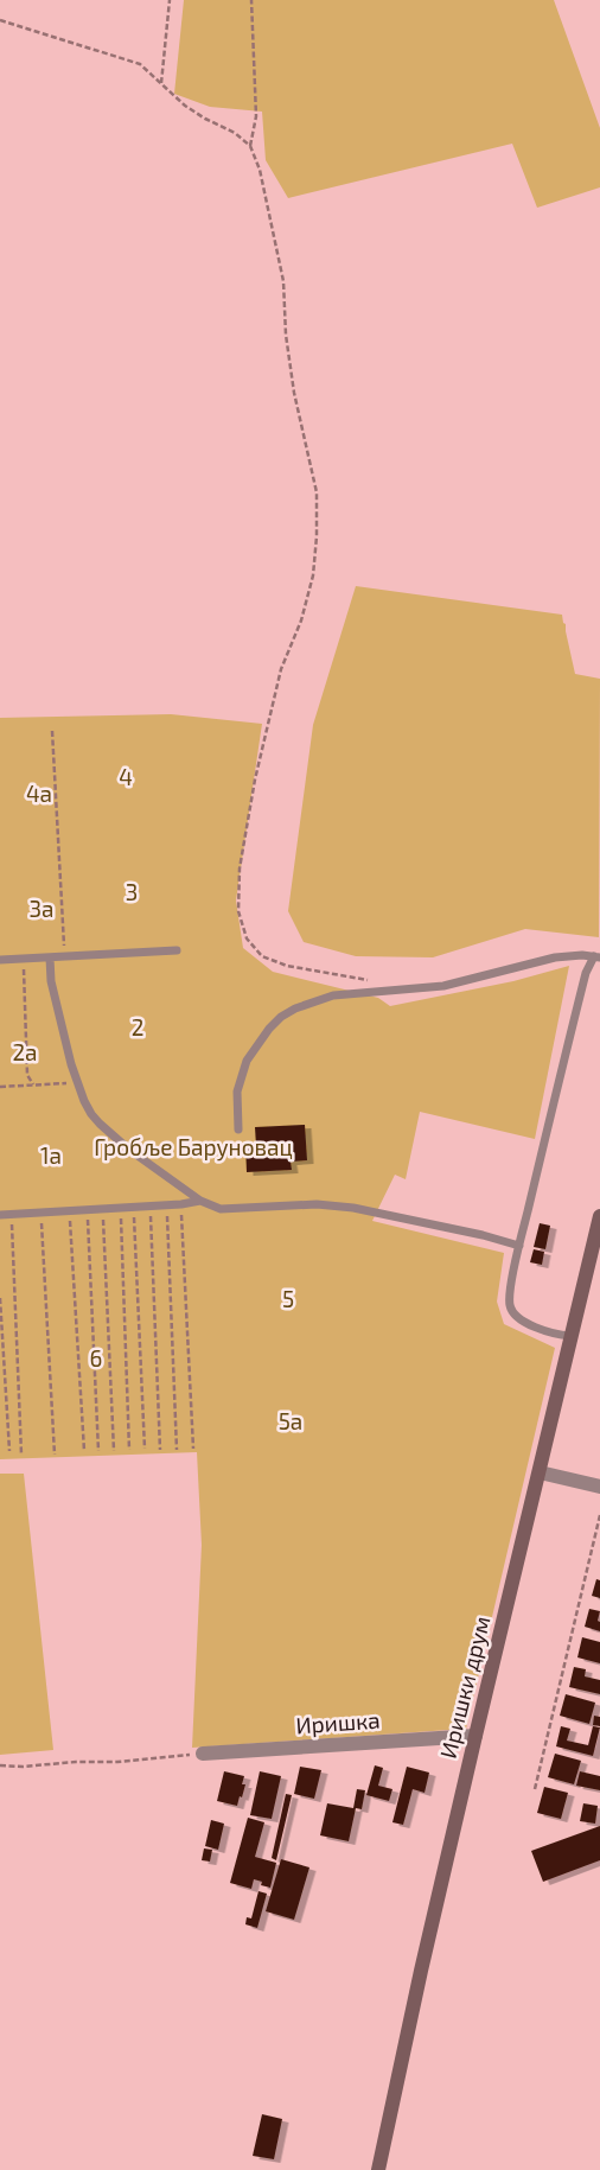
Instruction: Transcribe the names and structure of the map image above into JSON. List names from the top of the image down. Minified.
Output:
{"streets":{"street":["Иришки друм","Иришка"]},"crossings":[["Иришки друм","Иришка"]],"parks":["4","4a","3","3a","2","2a","Гробље Баруновац","1a","5","6","5a"]}
